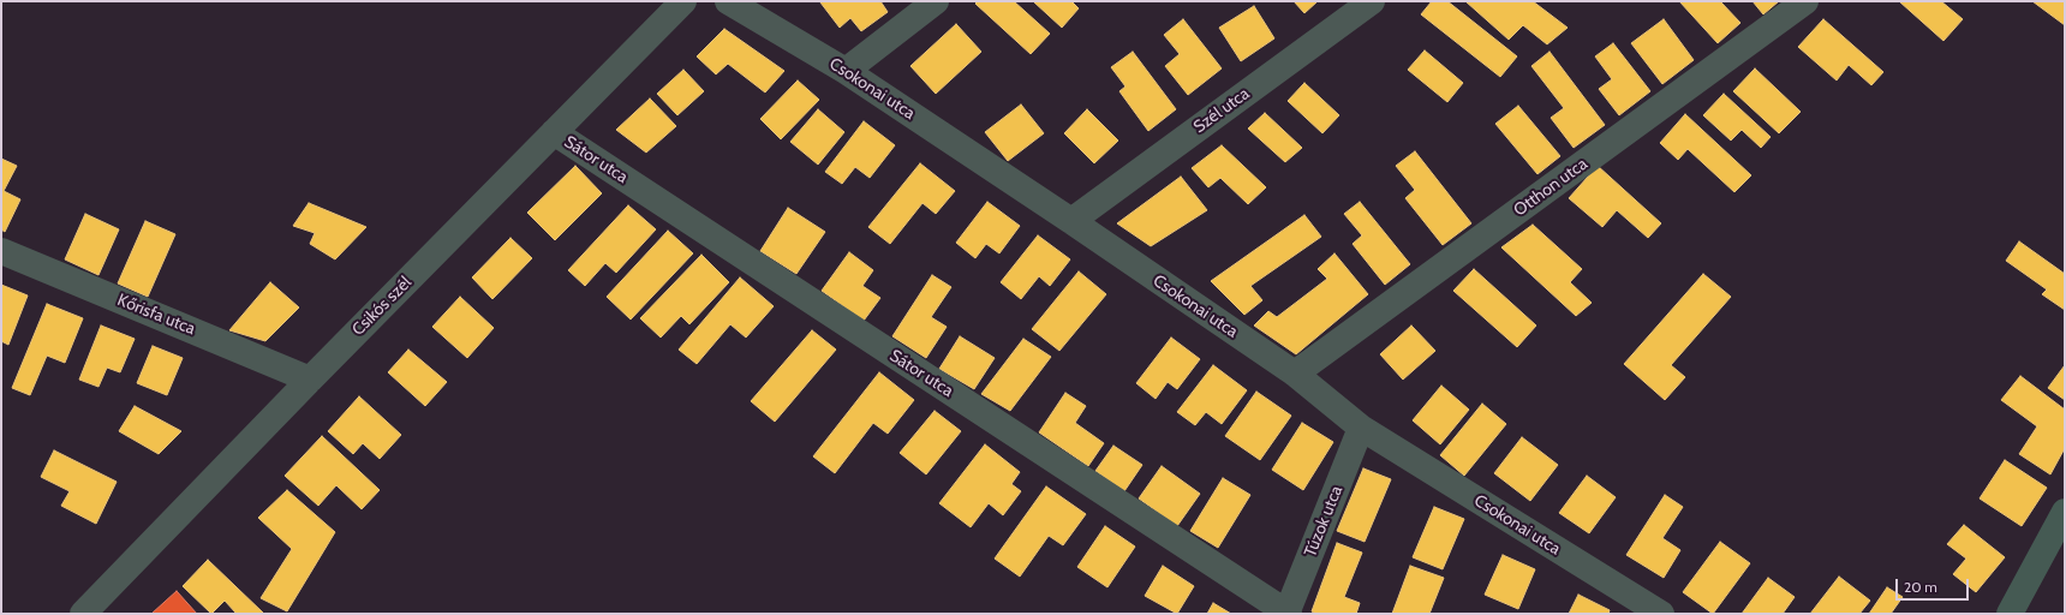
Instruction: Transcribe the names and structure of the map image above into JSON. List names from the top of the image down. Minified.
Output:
{"streets":{"street":["Csokonai utca","Szél utca","Sátor utca","Otthon utca","Csikós szél","Kőrisfa utca","Túzok utca"]},"crossings":[["Csokonai utca","Szél utca"],["Csokonai utca","Otthon utca"],["Csokonai utca","Túzok utca"],["Sátor utca","Csikós szél"],["Sátor utca","Túzok utca"],["Csikós szél","Kőrisfa utca"]],"scale_bar":"20 m"}
